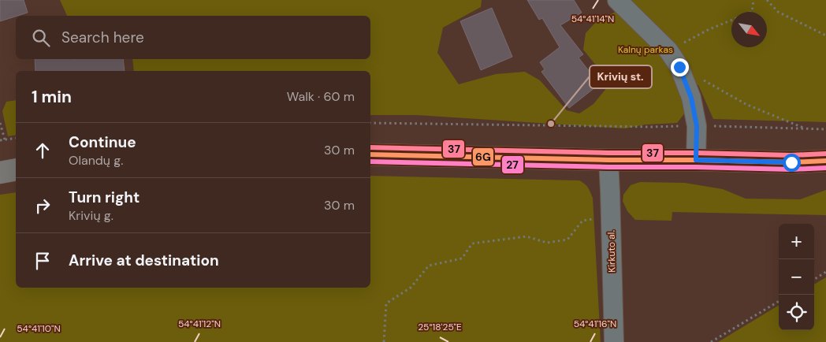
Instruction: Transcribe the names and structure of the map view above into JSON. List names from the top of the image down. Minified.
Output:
{"streets":{"street":["Kirkuto al."]},"parks":["Kalnų parkas"],"places":["Krivių st."],"lines":["transit line 37","transit line 6G","transit line 27"],"north":"bottom right","page":{"search":"Search here","heading":["1 min","Walk · 60 m"],"list":[["Continue","Olandų g.","30 m"],["Turn right","Krivių g.","30 m"],"Arrive at destination"],"map_buttons":["+","−"]},"coordinates":["54°41'14\"N","54°41'12\"N","54°41'16\"N","25°18'25\"E","54°41'10\"N"]}
